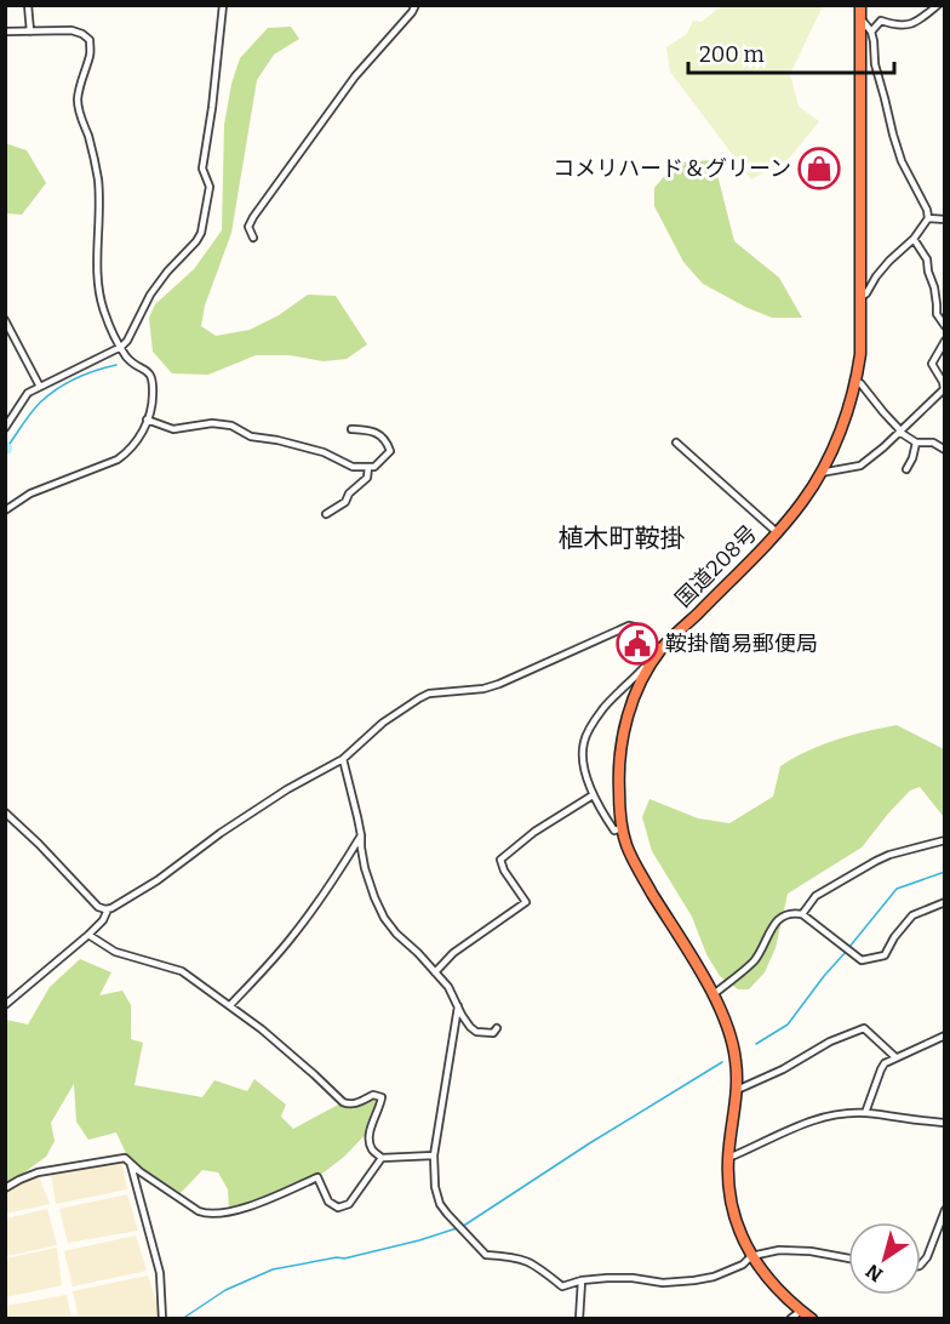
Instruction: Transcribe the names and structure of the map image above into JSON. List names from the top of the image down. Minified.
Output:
{"streets":{"highway":["国道208号"]},"districts":["植木町鞍掛"],"places":{"shop":["コメリハード＆グリーン"],"public building":["鞍掛簡易郵便局"]},"scale_bar":"200 m","north":"bottom left"}
